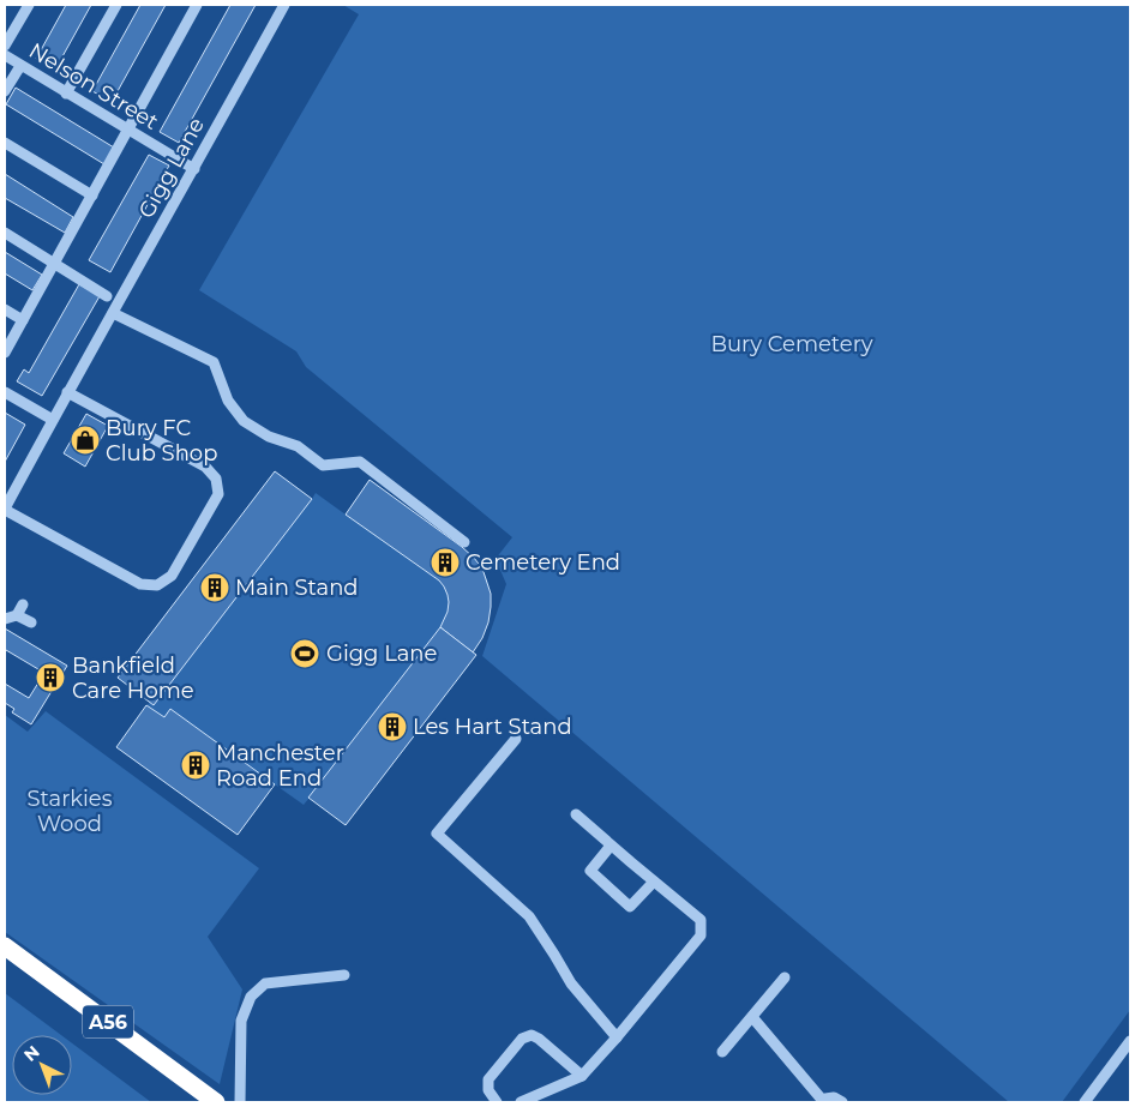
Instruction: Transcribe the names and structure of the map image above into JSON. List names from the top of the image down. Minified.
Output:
{"streets":{"highway":["A56"],"street":["Nelson Street","Gigg Lane"]},"crossings":[["Nelson Street","Gigg Lane"]],"parks":["Bury Cemetery","Starkies Wood"],"places":{"shop":["Bury FC Club Shop"],"building":["Cemetery End","Main Stand","Bankfield Care Home","Les Hart Stand","Manchester Road End"],"sports":["Gigg Lane"]},"north":"top left"}
